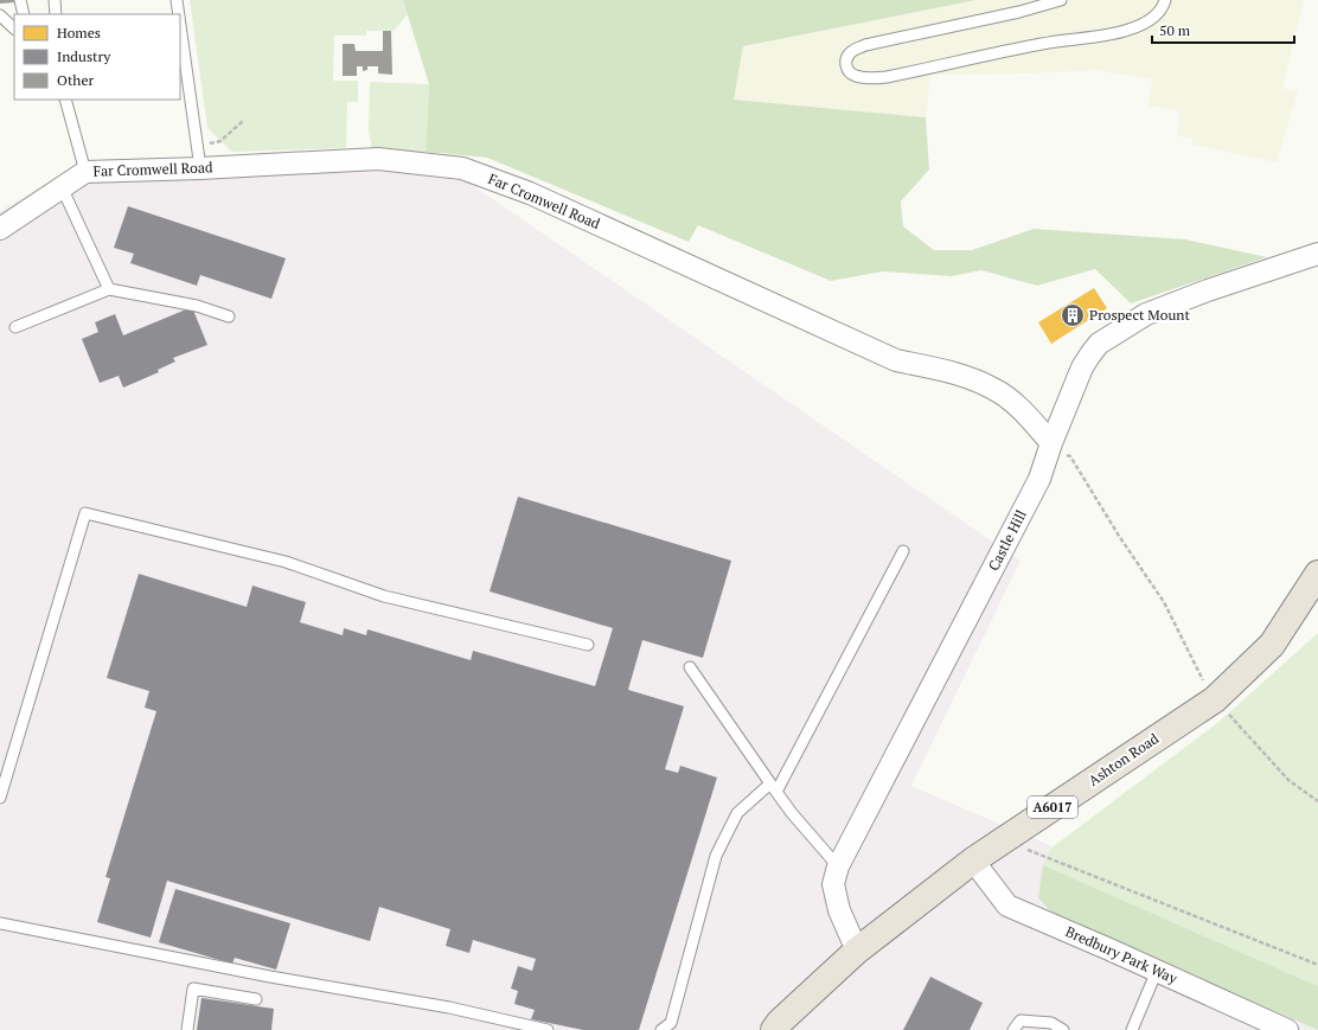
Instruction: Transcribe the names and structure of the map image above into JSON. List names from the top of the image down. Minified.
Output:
{"streets":{"highway":["Ashton Road","A6017"],"street":["Far Cromwell Road","Castle Hill","Bredbury Park Way"]},"crossings":[["Far Cromwell Road","Castle Hill"],["Castle Hill","Ashton Road"],["Ashton Road","Bredbury Park Way"]],"places":{"building":["Prospect Mount"]},"legend":["Homes","Industry","Other"],"scale_bar":"50 m"}
